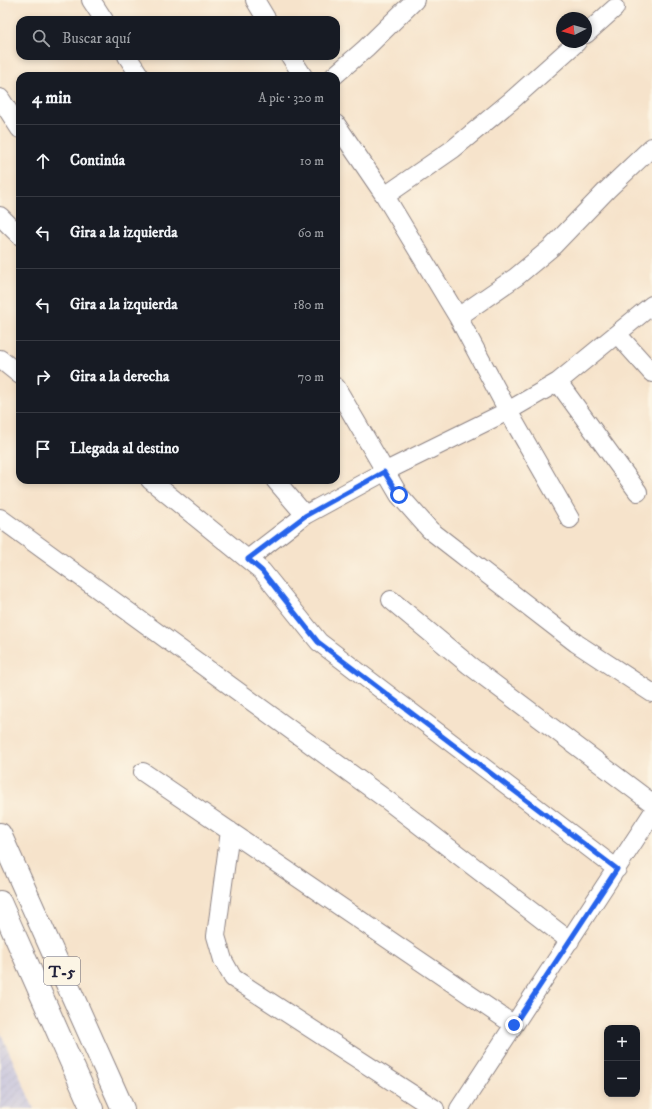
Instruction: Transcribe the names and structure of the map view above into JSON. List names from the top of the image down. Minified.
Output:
{"streets":{"highway":["T-5"]},"north":"left","page":{"search":"Buscar aquí","heading":["4 min","A pie · 320 m"],"list":[["Continúa","10 m"],["Gira a la izquierda","60 m"],["Gira a la izquierda","180 m"],["Gira a la derecha","70 m"],"Llegada al destino"],"map_buttons":["+","−"]}}
